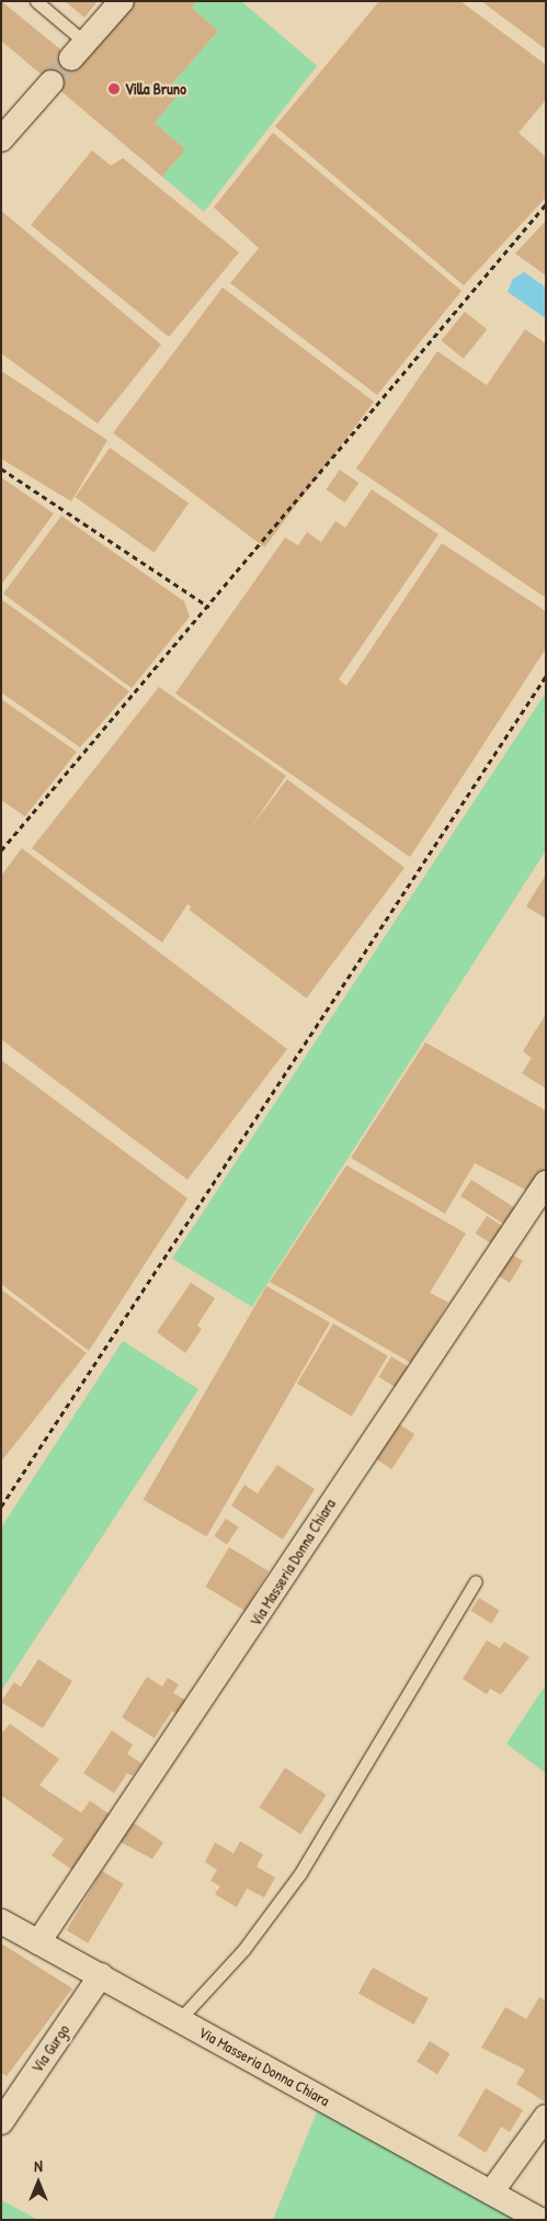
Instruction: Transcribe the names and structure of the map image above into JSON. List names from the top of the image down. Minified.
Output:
{"streets":{"street":["Via Masseria Donna Chiara","Via Gurgo"]},"crossings":[["Via Masseria Donna Chiara","Via Gurgo"]],"places":["Villa Bruno"],"north":"top"}
